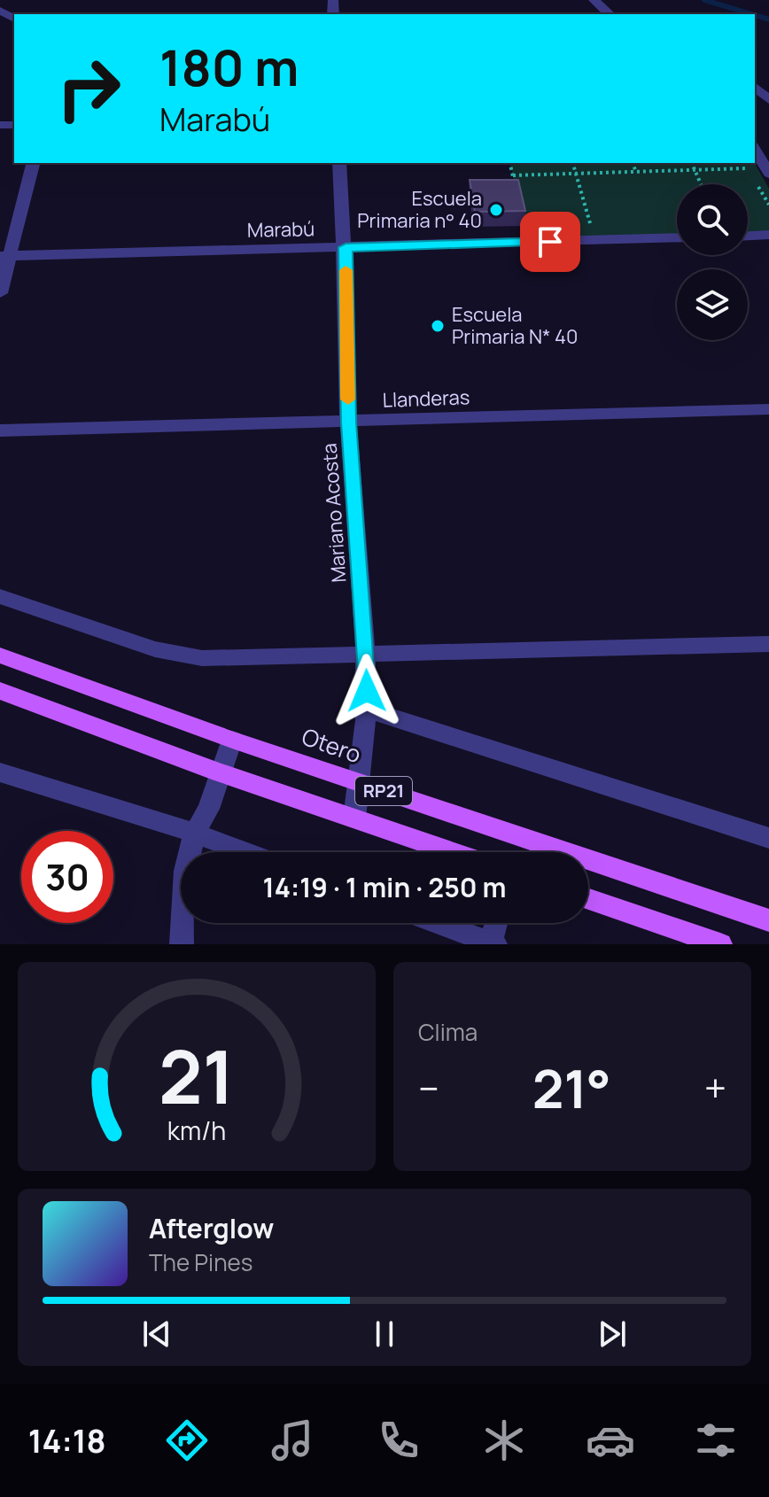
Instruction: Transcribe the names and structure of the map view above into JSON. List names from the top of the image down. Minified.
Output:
{"streets":{"main road":["Otero","RP21"],"street":["Marabú","Llanderas","Mariano Acosta"]},"crossings":[["Marabú","Mariano Acosta"],["Llanderas","Mariano Acosta"],["Mariano Acosta","Otero"],["Mariano Acosta","RP21"]],"places":["Escuela Primaria n° 40","Escuela Primaria N* 40"],"page":{"turn":["180 m","Marabú"],"limit":"30","trip":"14:19 · 1 min · 250 m","tile":"Clima","heat":["−","21°","+"],"song":["Afterglow","The Pines"],"tabs":"14:18","gauge":["21","km/h"]}}
